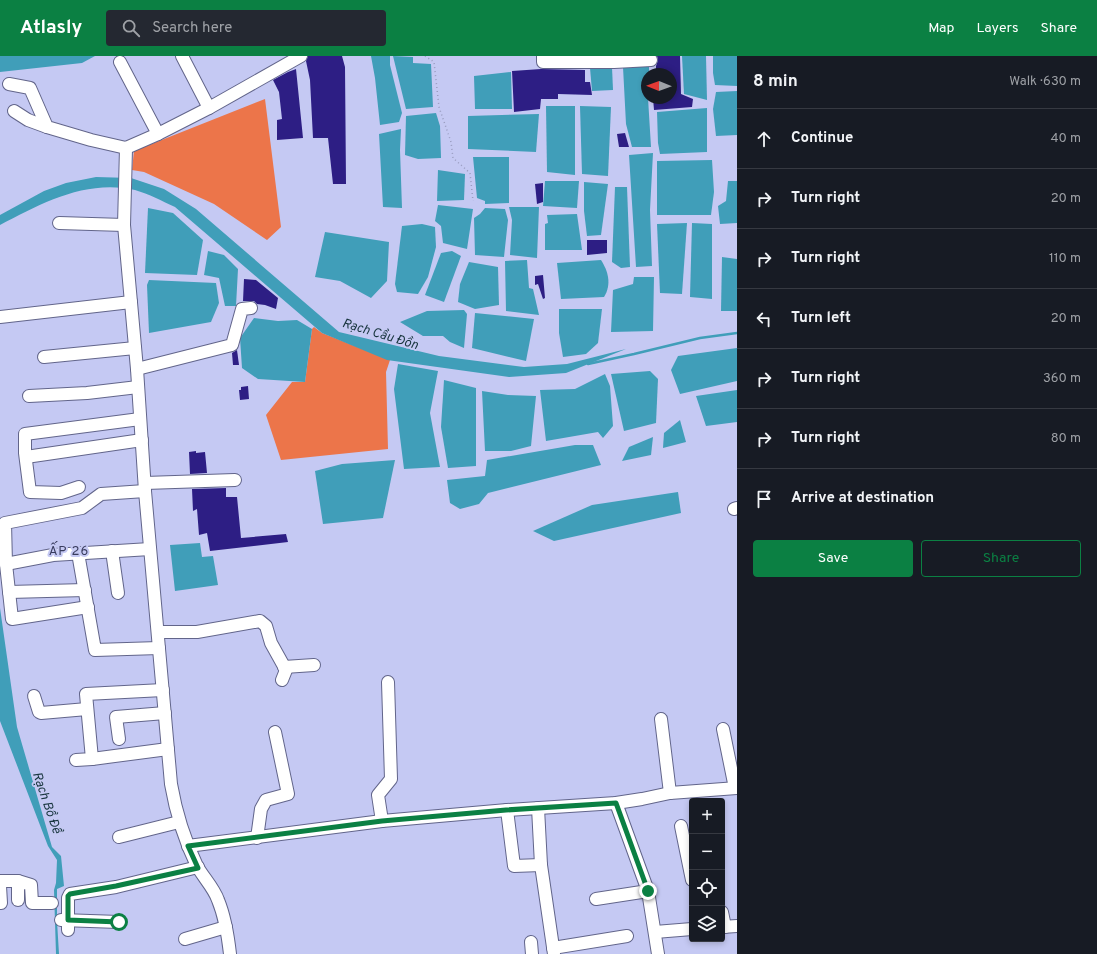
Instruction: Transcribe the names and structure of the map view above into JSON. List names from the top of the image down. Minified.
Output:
{"districts":["ẤP 26"],"water":["Rạch Cầu Đồn","Rạch Bồ Đề"],"north":"left","page":{"header":"Atlasly","search":"Search here","nav":["Map","Layers","Share"],"heading":["8 min","Walk · 630 m"],"list":[["Continue","40 m"],["Turn right","20 m"],["Turn right","110 m"],["Turn left","20 m"],["Turn right","360 m"],["Turn right","80 m"],"Arrive at destination"],"buttons":["Save","Share"],"map_buttons":["+","−"]}}
